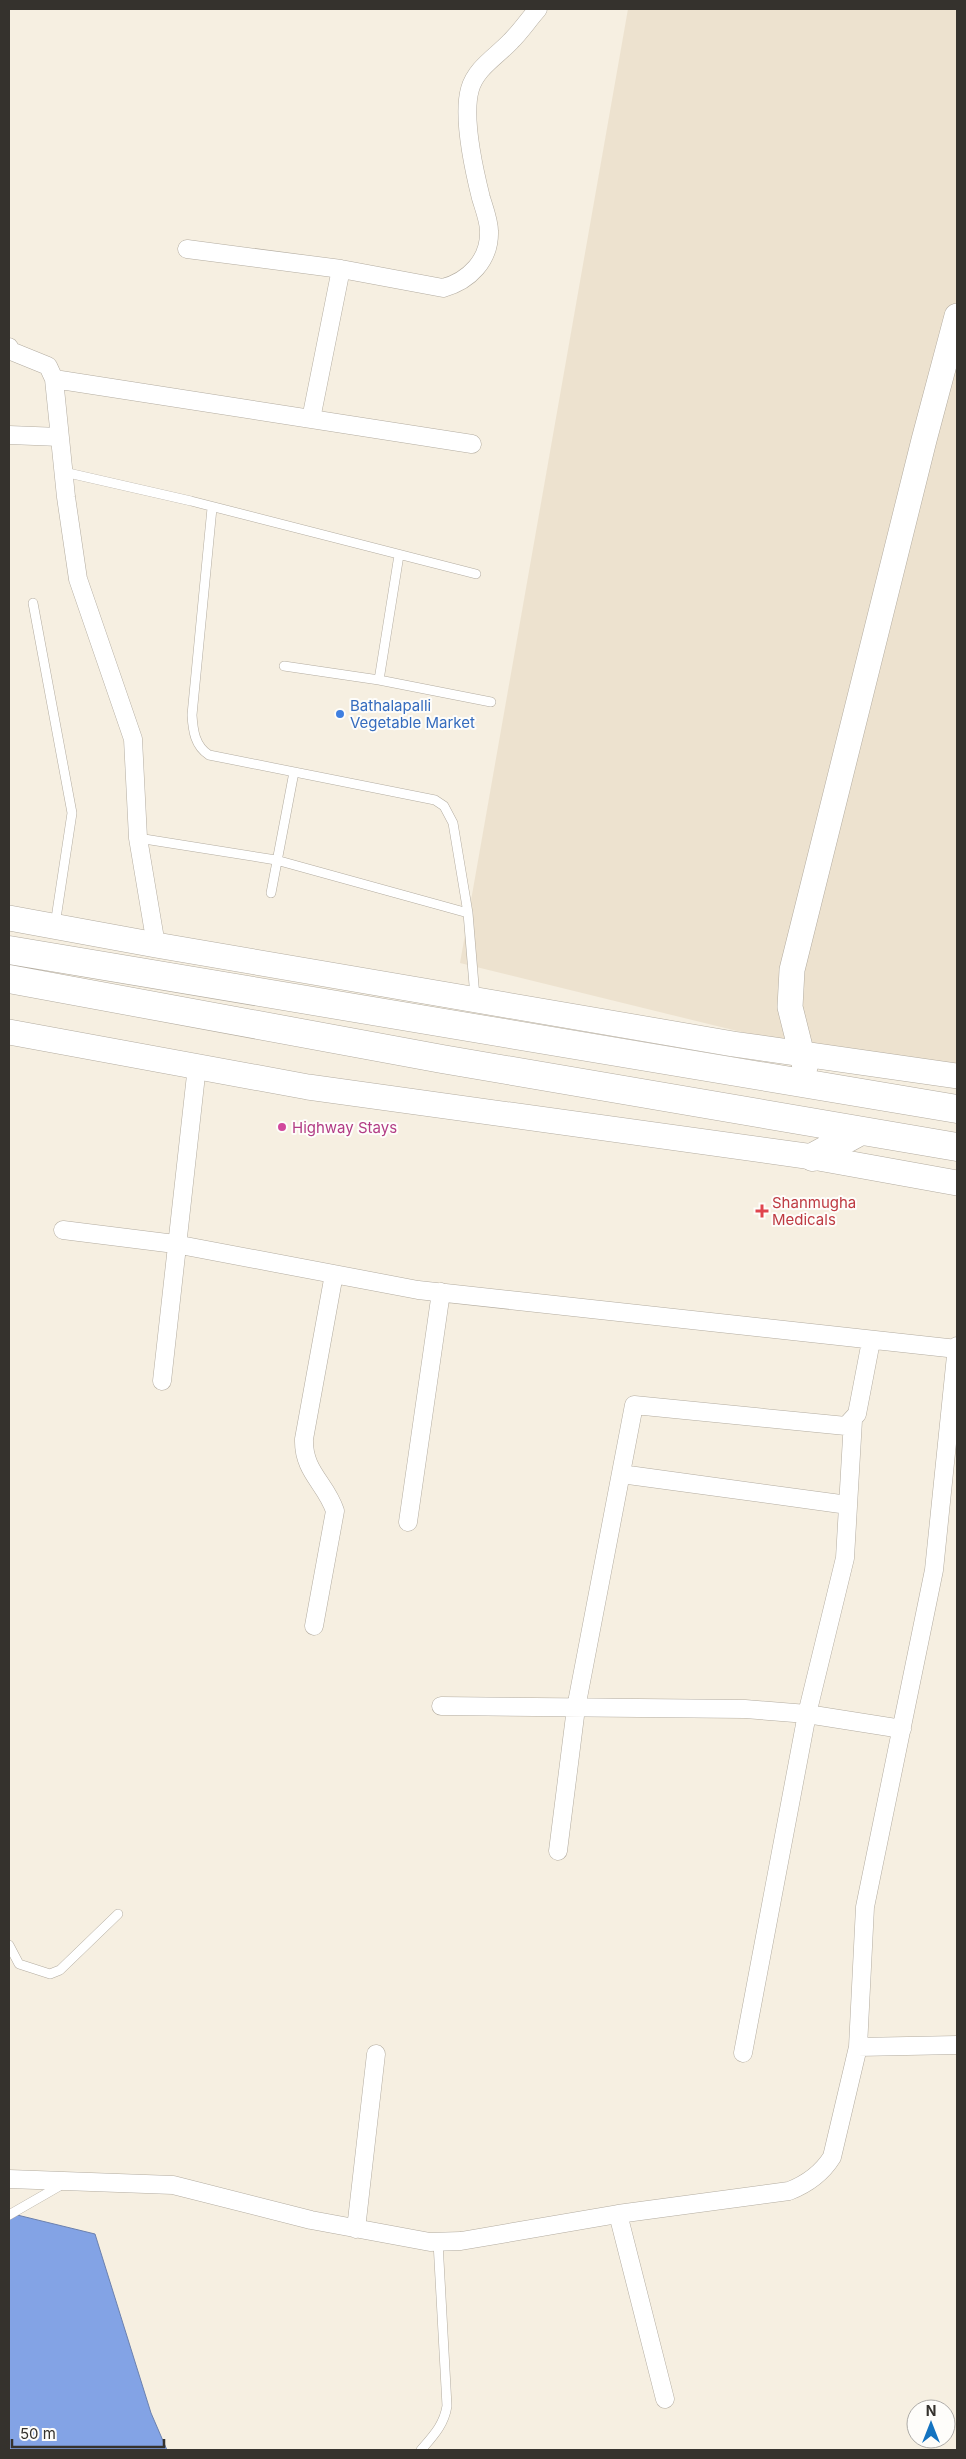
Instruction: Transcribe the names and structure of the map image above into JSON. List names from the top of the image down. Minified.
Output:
{"places":{"other":["Bathalapalli Vegetable Market","Highway Stays"],"health":["Shanmugha Medicals"]},"scale_bar":"50 m","north":"top"}
